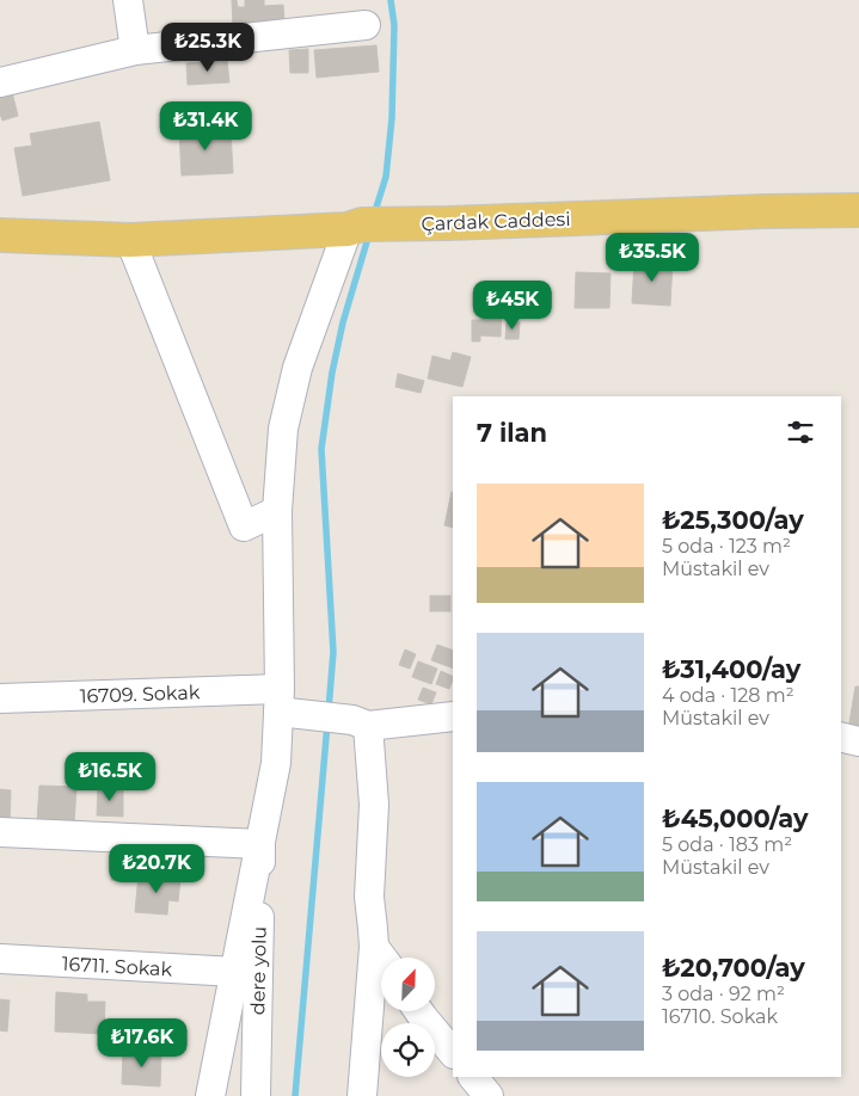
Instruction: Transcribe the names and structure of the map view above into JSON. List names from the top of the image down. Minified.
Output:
{"streets":{"main road":["Çardak Caddesi"],"street":["16709. Sokak","16711. Sokak","dere yolu"]},"north":"top right","page":{"price":["₺25.3K","₺31.4K","₺35.5K","₺45K","₺16.5K","₺20.7K","₺17.6K"],"heading":"7 ilan","list":[{"name":"₺25,300/ay","note":"5 oda · 123 m² · Müstakil ev"},{"name":"₺31,400/ay","note":"4 oda · 128 m² · Müstakil ev"},{"name":"₺45,000/ay","note":"5 oda · 183 m² · Müstakil ev"},{"name":"₺20,700/ay","note":"3 oda · 92 m² · 16710. Sokak"}]}}
